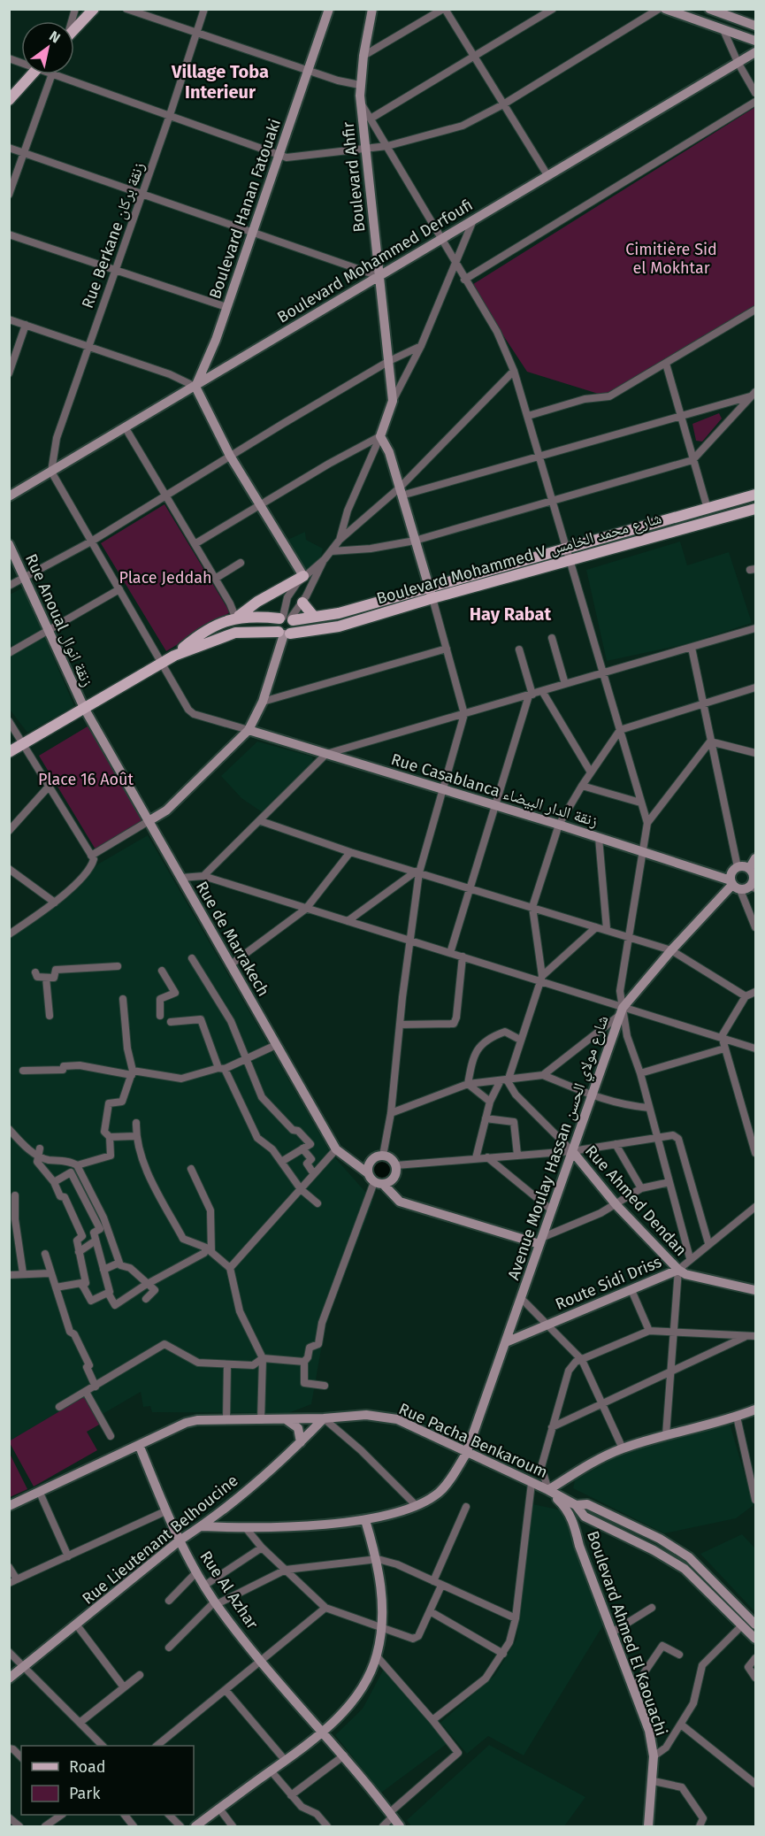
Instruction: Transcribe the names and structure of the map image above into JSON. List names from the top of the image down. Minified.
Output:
{"streets":{"main road":["Boulevard Mohammed V شارع محمد الخامس"],"street":["Boulevard Ahfir","Boulevard Hanan Fatouaki","Rue Berkane زنقة بركان","Boulevard Mohammed Derfoufi","Rue Anoual زنقة انوال","Rue Casablanca زنقة الدار البيضاء","Rue de Marrakech","Avenue Moulay Hassan شارع مولاي الحسن","Rue Ahmed Dendan","Route Sidi Driss","Rue Pacha Benkaroum","Rue Lieutenant Belhoucine","Rue Al Azhar","Boulevard Ahmed El Kaouachi"]},"crossings":[["Boulevard Ahfir","Boulevard Mohammed Derfoufi"],["Boulevard Hanan Fatouaki","Boulevard Mohammed Derfoufi"],["Rue Berkane زنقة بركان","Boulevard Mohammed Derfoufi"],["Boulevard Mohammed V شارع محمد الخامس","Rue Anoual زنقة انوال"],["Boulevard Mohammed V شارع محمد الخامس","Rue de Marrakech"],["Rue Anoual زنقة انوال","Rue de Marrakech"],["Rue Casablanca زنقة الدار البيضاء","Avenue Moulay Hassan شارع مولاي الحسن"],["Avenue Moulay Hassan شارع مولاي الحسن","Rue Ahmed Dendan"],["Avenue Moulay Hassan شارع مولاي الحسن","Route Sidi Driss"],["Avenue Moulay Hassan شارع مولاي الحسن","Rue Pacha Benkaroum"],["Avenue Moulay Hassan شارع مولاي الحسن","Rue Lieutenant Belhoucine"],["Rue Ahmed Dendan","Route Sidi Driss"],["Rue Pacha Benkaroum","Rue Lieutenant Belhoucine"],["Rue Pacha Benkaroum","Rue Al Azhar"],["Rue Pacha Benkaroum","Boulevard Ahmed El Kaouachi"],["Rue Lieutenant Belhoucine","Rue Al Azhar"]],"districts":["Village Toba Interieur","Hay Rabat"],"parks":["Cimitière Sid el Mokhtar","Place Jeddah","Place 16 Août"],"legend":["Road","Park"],"north":"top right"}
